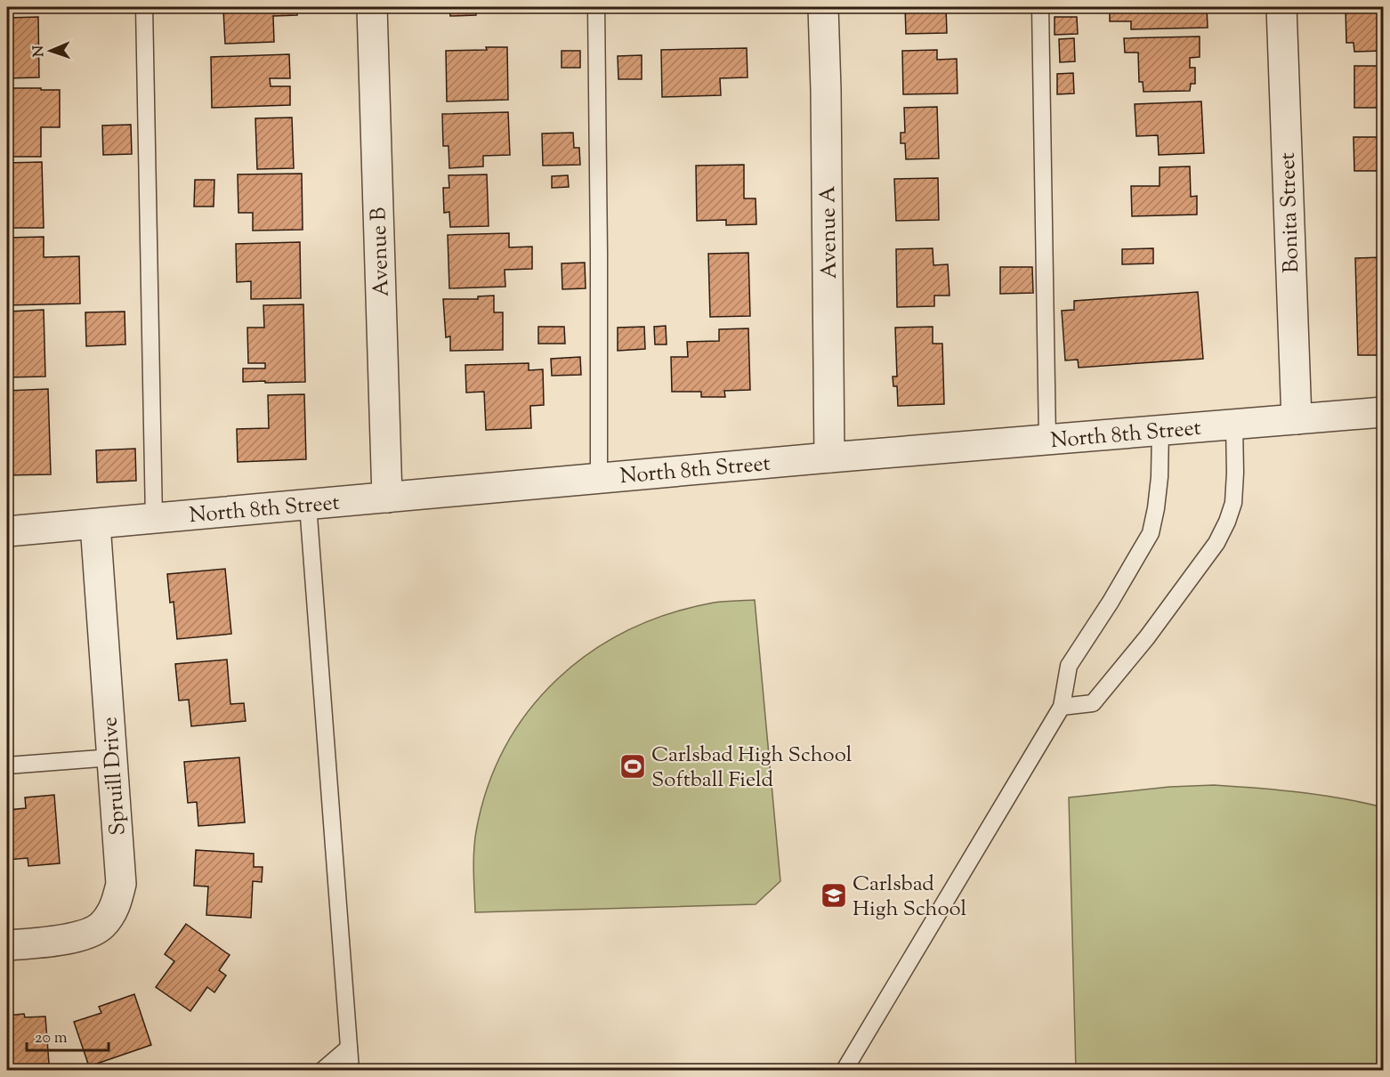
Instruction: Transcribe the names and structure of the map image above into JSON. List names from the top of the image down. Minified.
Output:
{"streets":{"street":["Bonita Street","Avenue A","Avenue B","North 8th Street","Spruill Drive"]},"crossings":[["Bonita Street","North 8th Street"],["Avenue A","North 8th Street"],["Avenue B","North 8th Street"],["North 8th Street","Spruill Drive"]],"places":{"sports":["Carlsbad High School Softball Field"],"school or university":["Carlsbad High School"]},"scale_bar":"20 m","north":"left"}
